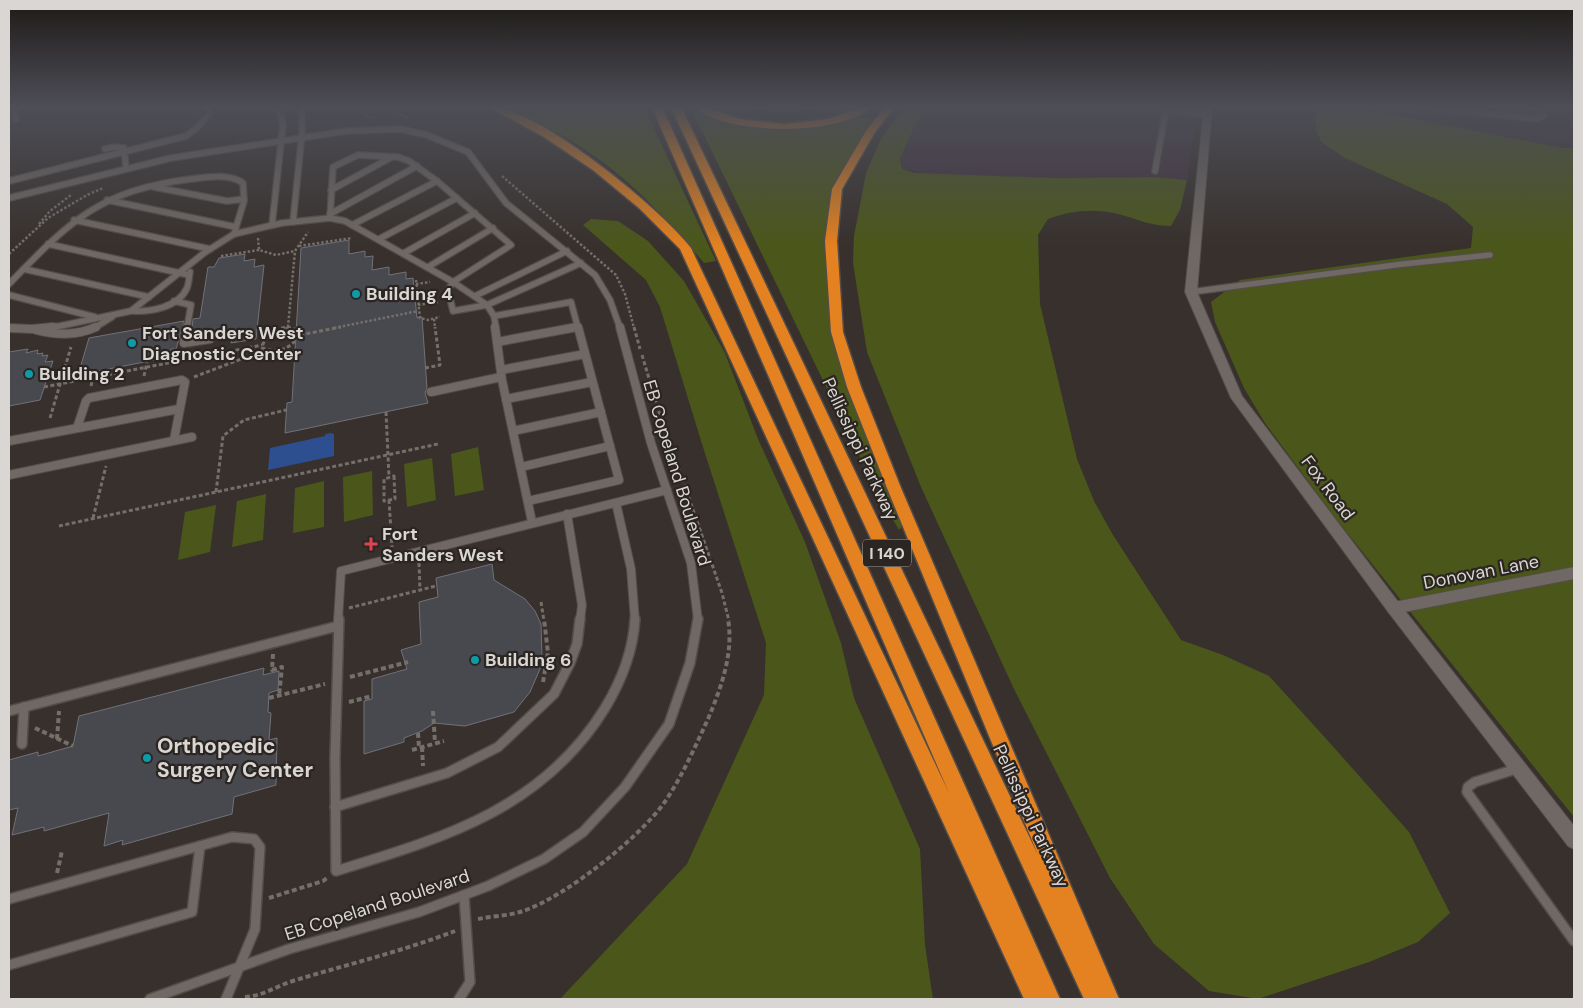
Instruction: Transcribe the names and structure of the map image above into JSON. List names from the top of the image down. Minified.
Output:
{"streets":{"highway":["Pellissippi Parkway","I 140"],"street":["Fox Road","Donovan Lane"],"lane":["EB Copeland Boulevard"]},"crossings":[["Fox Road","Donovan Lane"]],"places":{"other":["Building 4","Fort Sanders West Diagnostic Center","Building 2","Building 6","Orthopedic Surgery Center"],"health":["Fort Sanders West"]}}
